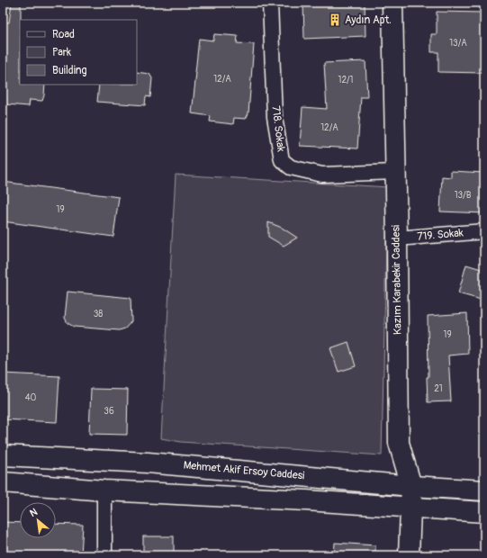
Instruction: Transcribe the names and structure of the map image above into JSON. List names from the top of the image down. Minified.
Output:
{"streets":{"street":["718. Sokak","719. Sokak","Kazım Karabekir Caddesi","Mehmet Akif Ersoy Caddesi"]},"crossings":[["718. Sokak","Kazım Karabekir Caddesi"],["719. Sokak","Kazım Karabekir Caddesi"],["Kazım Karabekir Caddesi","Mehmet Akif Ersoy Caddesi"]],"places":{"building":["Aydın Apt."]},"house_numbers":["13/A","12/A","12/1","12/A","13/B","19","38","19","21","40","36"],"legend":["Road","Park","Building"],"north":"top left"}
